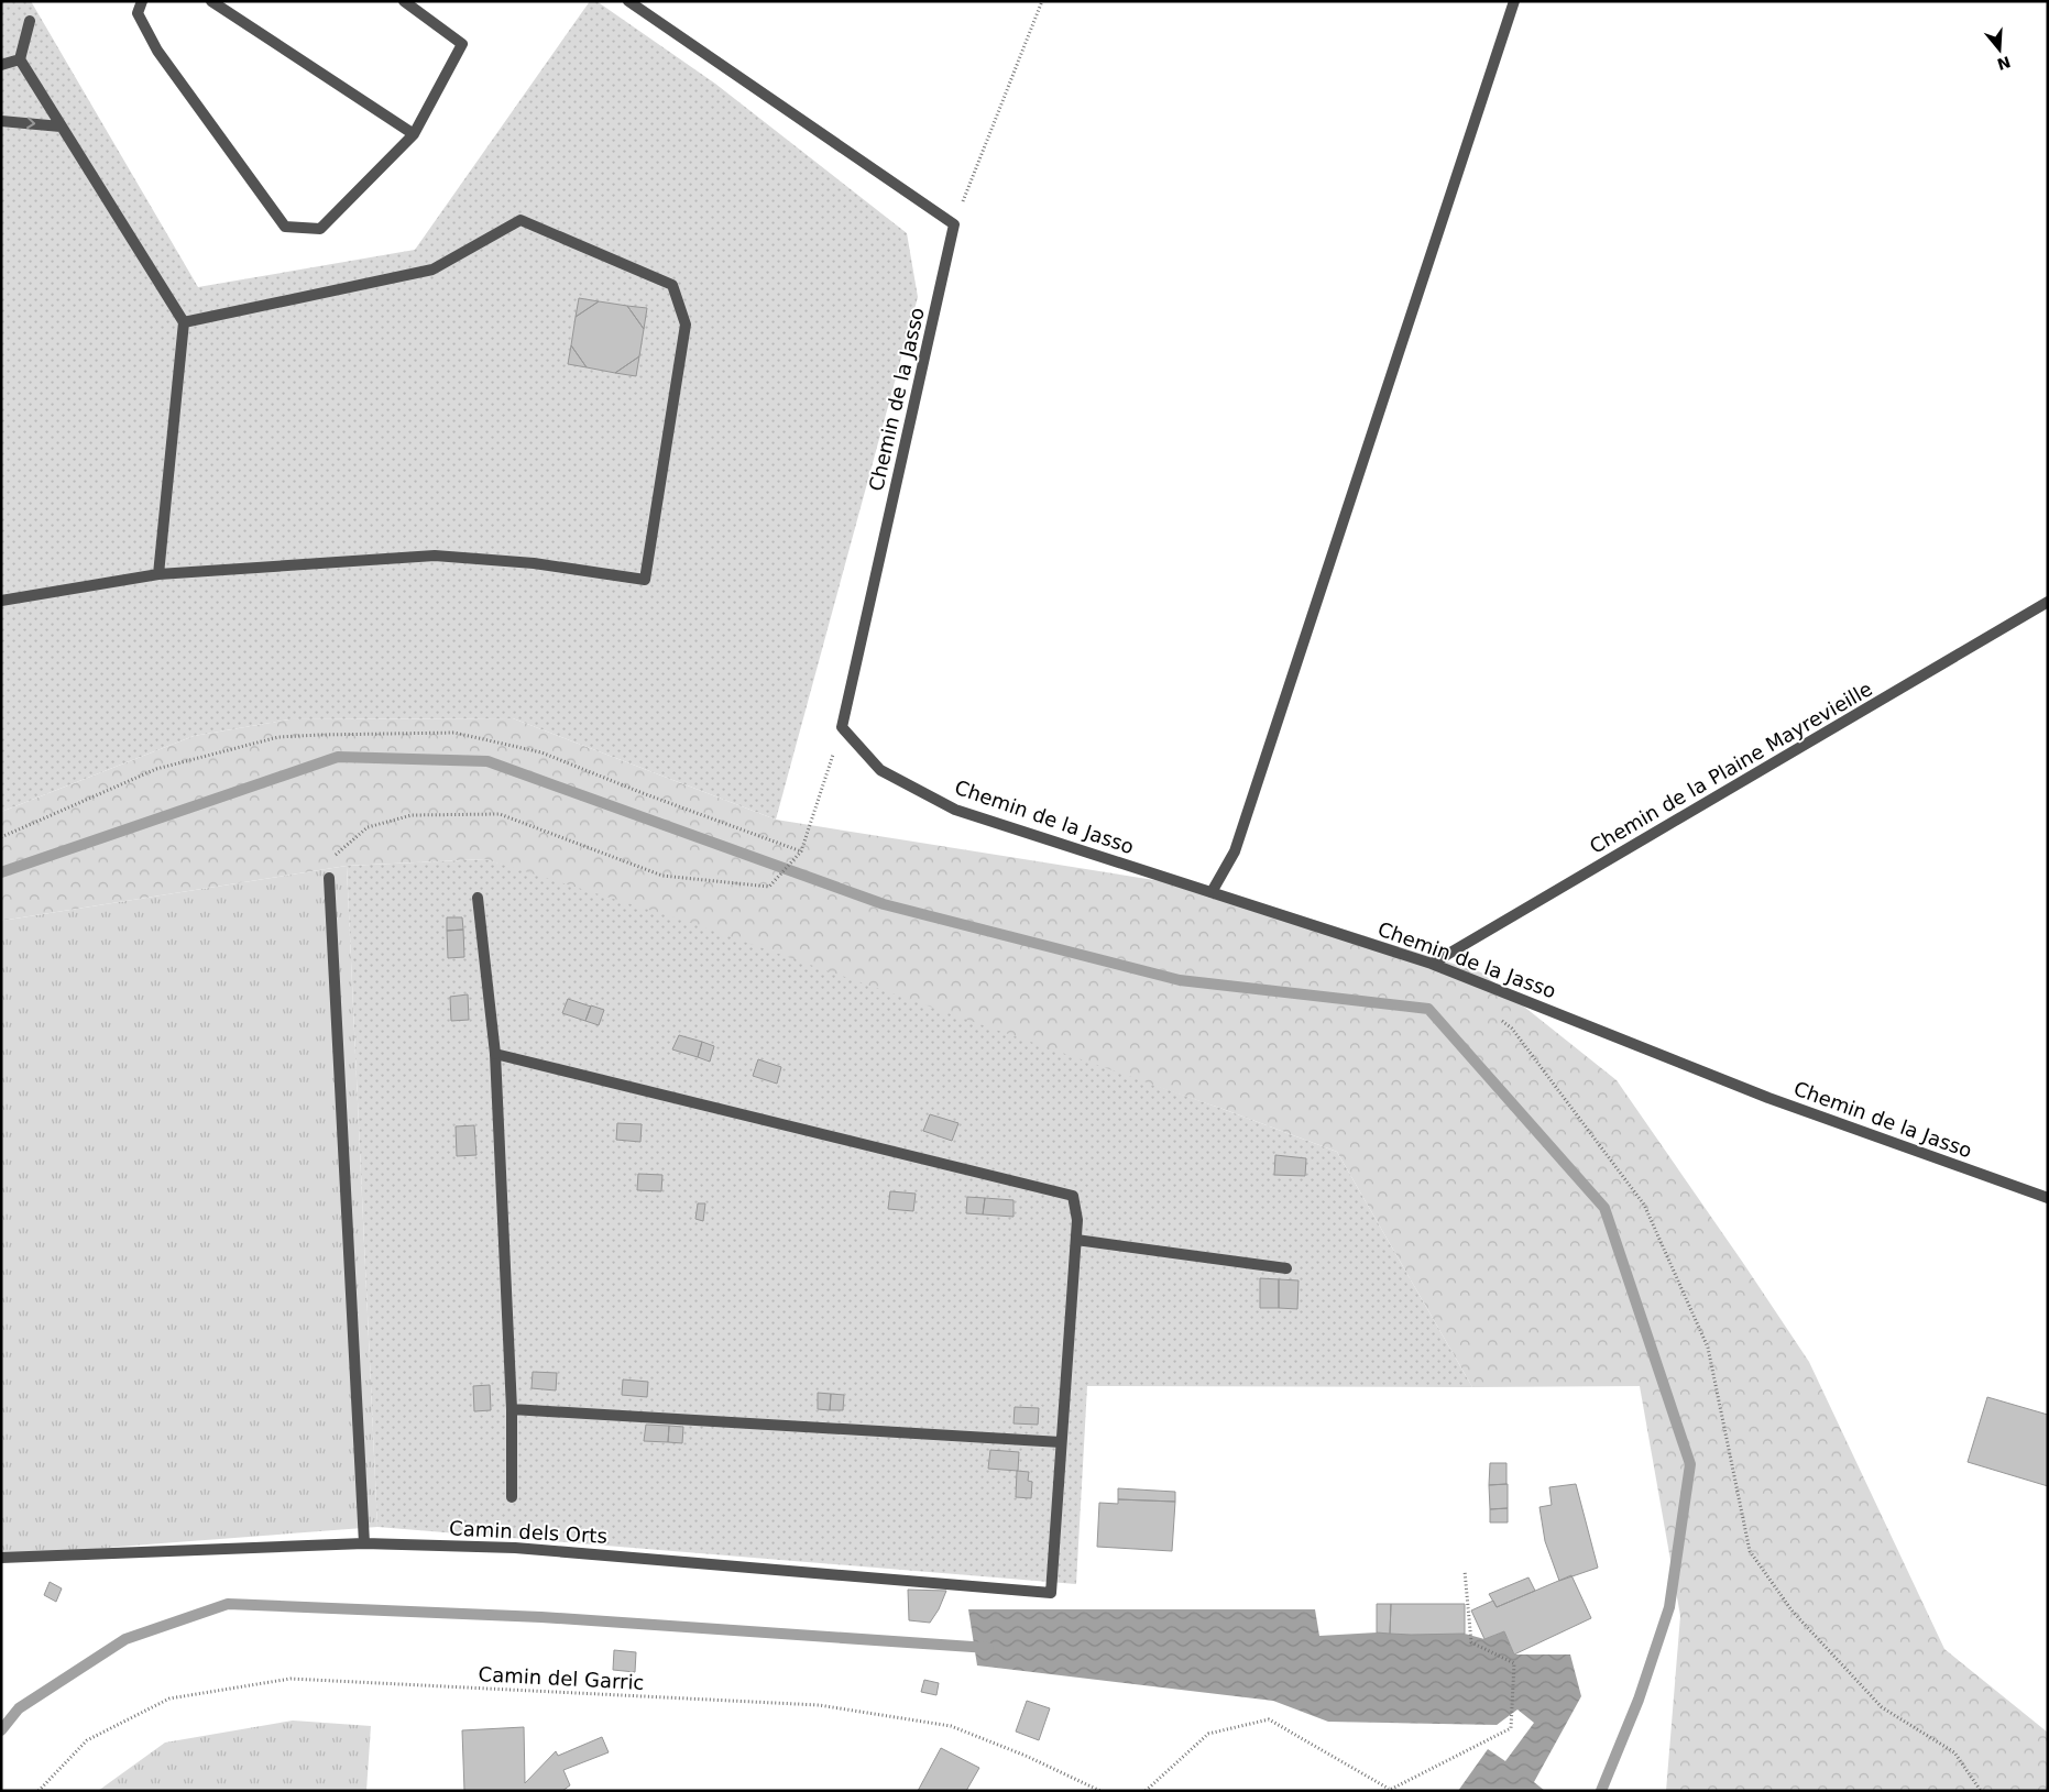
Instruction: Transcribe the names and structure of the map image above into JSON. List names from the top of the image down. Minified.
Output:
{"streets":{"street":["Chemin de la Jasso","Chemin de la Plaine Mayrevieille","Camin dels Orts"],"path":["Camin del Garric"]},"crossings":[["Chemin de la Jasso","Chemin de la Plaine Mayrevieille"]],"north":"bottom"}
